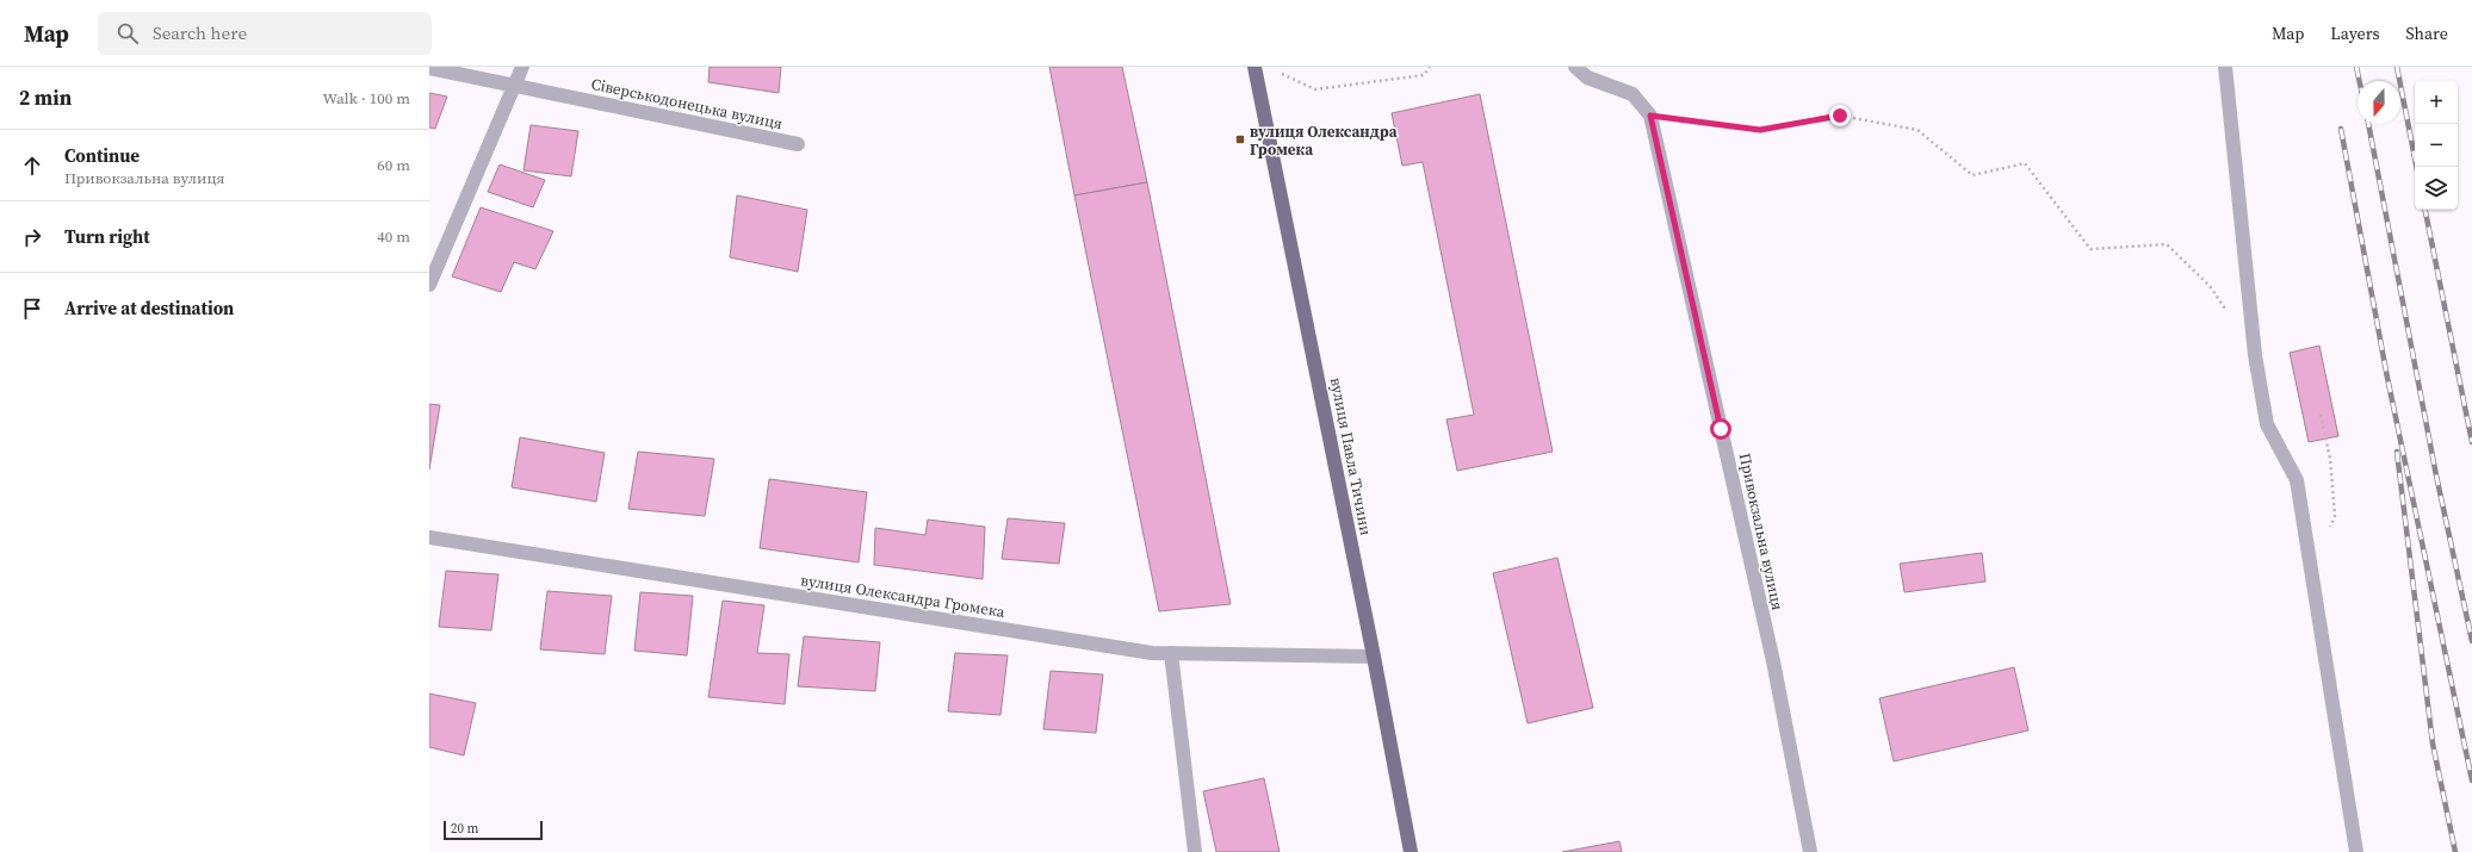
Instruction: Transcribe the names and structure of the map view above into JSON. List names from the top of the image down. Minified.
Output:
{"streets":{"main road":["вулиця Павла Тичини"],"street":["Сіверськодонецька вулиця","Привокзальна вулиця","вулиця Олександра Громека"]},"crossings":[["вулиця Павла Тичини","вулиця Олександра Громека"]],"places":{"transit":["вулиця Олександра Громека"]},"scale_bar":"20 m","north":"bottom","page":{"header":"Map","search":"Search here","nav":["Map","Layers","Share"],"heading":["2 min","Walk · 100 m"],"map_buttons":["+","−"],"list":[["Continue","Привокзальна вулиця","60 m"],["Turn right","40 m"],"Arrive at destination"],"scale":"20 m"}}
